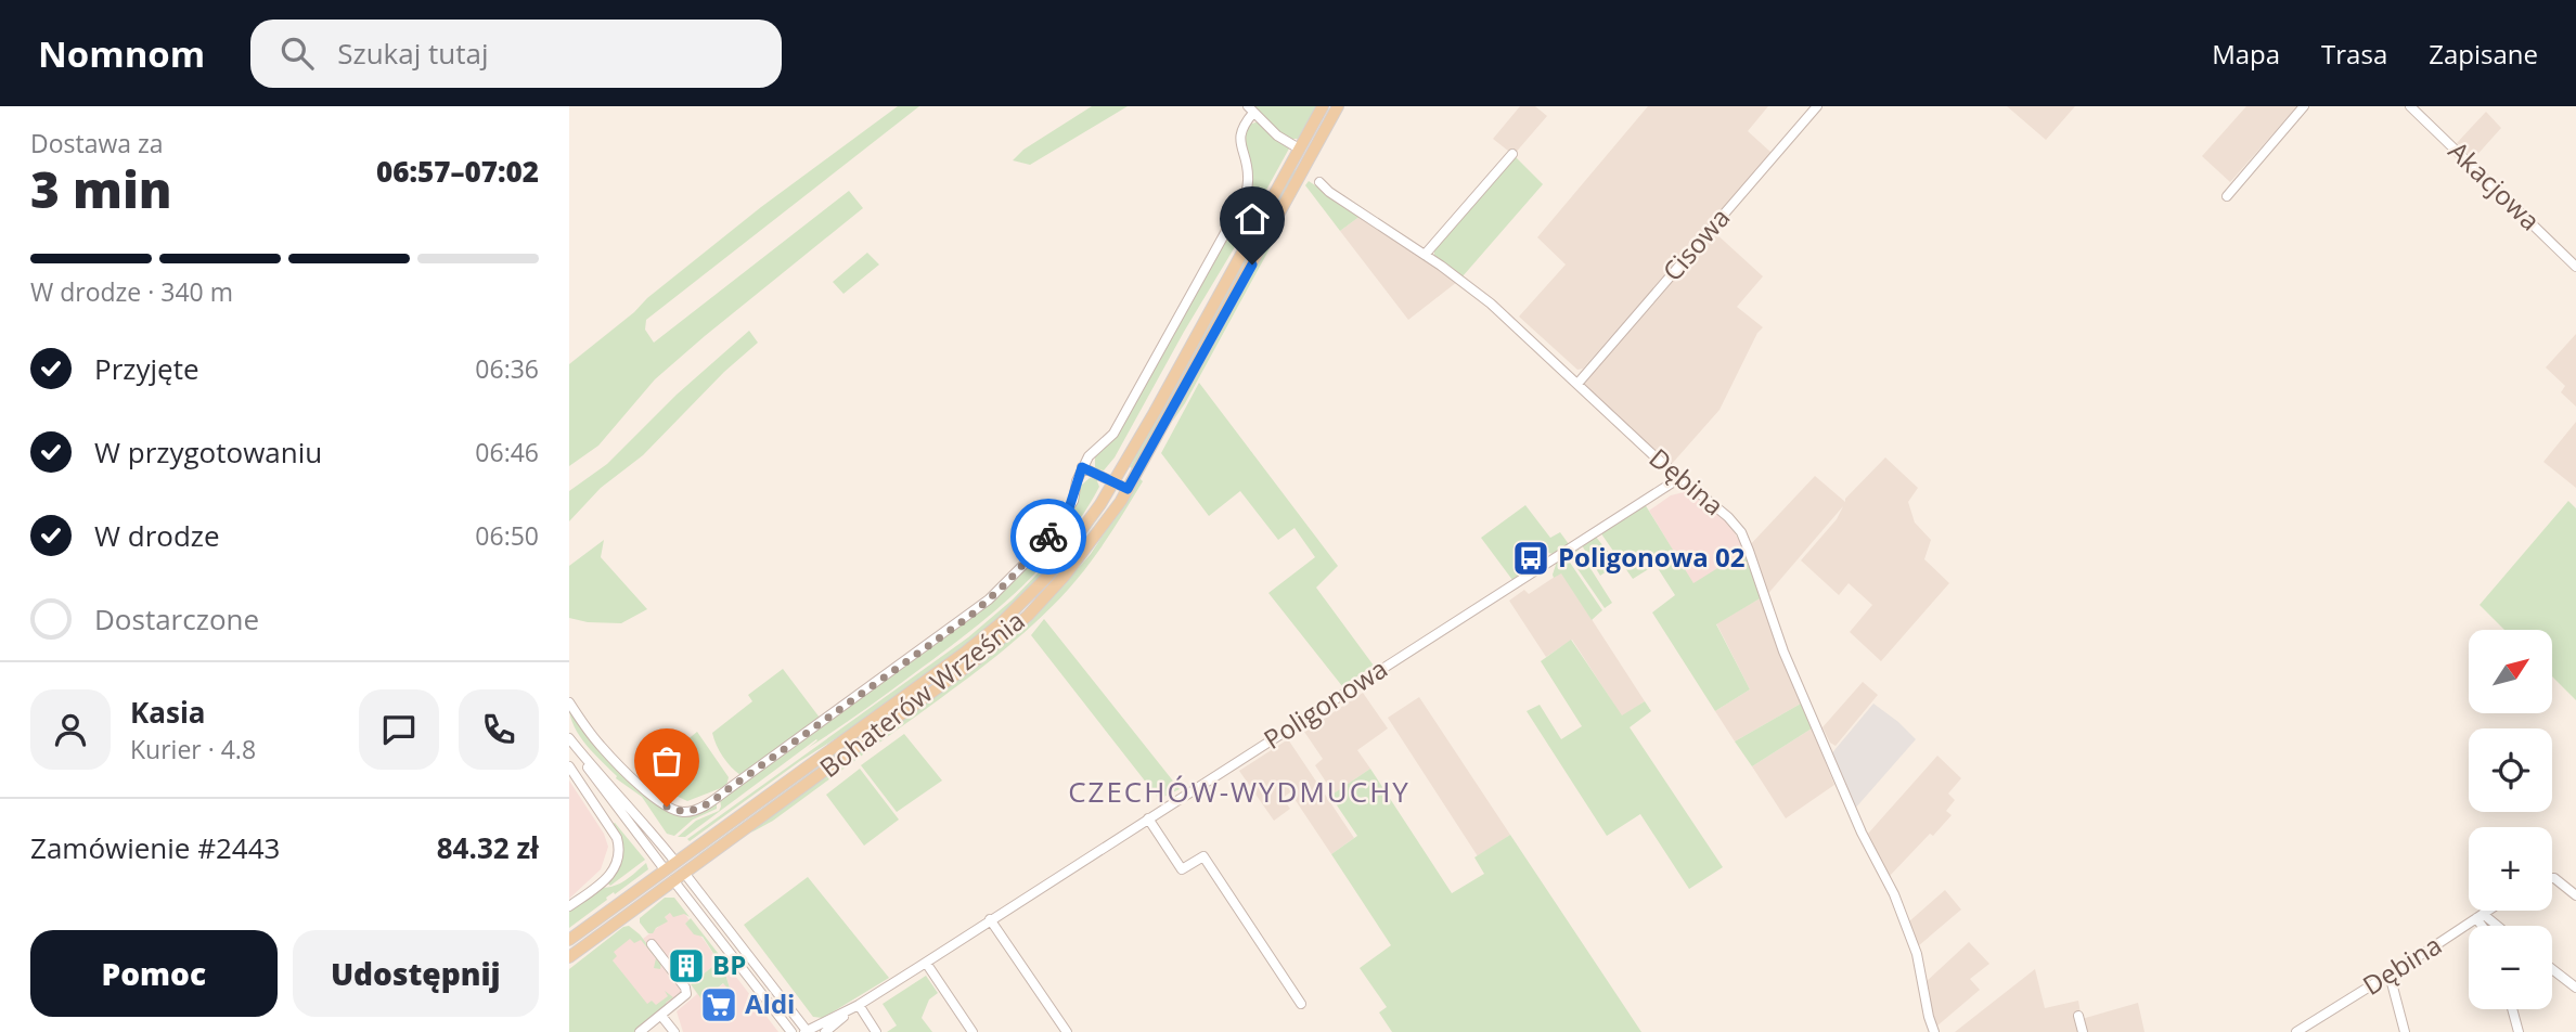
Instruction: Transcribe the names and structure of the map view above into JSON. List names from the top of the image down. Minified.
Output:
{"streets":{"main road":["Bohaterów Września"],"street":["Akacjowa","Cisowa","Dębina","Poligonowa"]},"crossings":[["Cisowa","Dębina"],["Dębina","Poligonowa"]],"districts":["CZECHÓW-WYDMUCHY"],"places":{"bus stop":["Poligonowa 02"],"building":["BP"],"supermarket":["Aldi"]},"north":"top right","page":{"header":"Nomnom","search":"Szukaj tutaj","nav":["Mapa","Trasa","Zapisane"],"heading":["3 min","Dostawa za","06:57–07:02"],"panel":["Kasia","Kurier · 4.8","Zamówienie #2443","84.32 zł"],"bar":"W drodze · 340 m","list":[["Przyjęte","06:36"],["W przygotowaniu","06:46"],["W drodze","06:50"],"Dostarczone"],"map_buttons":["+","−"],"buttons":["Pomoc","Udostępnij"]}}
